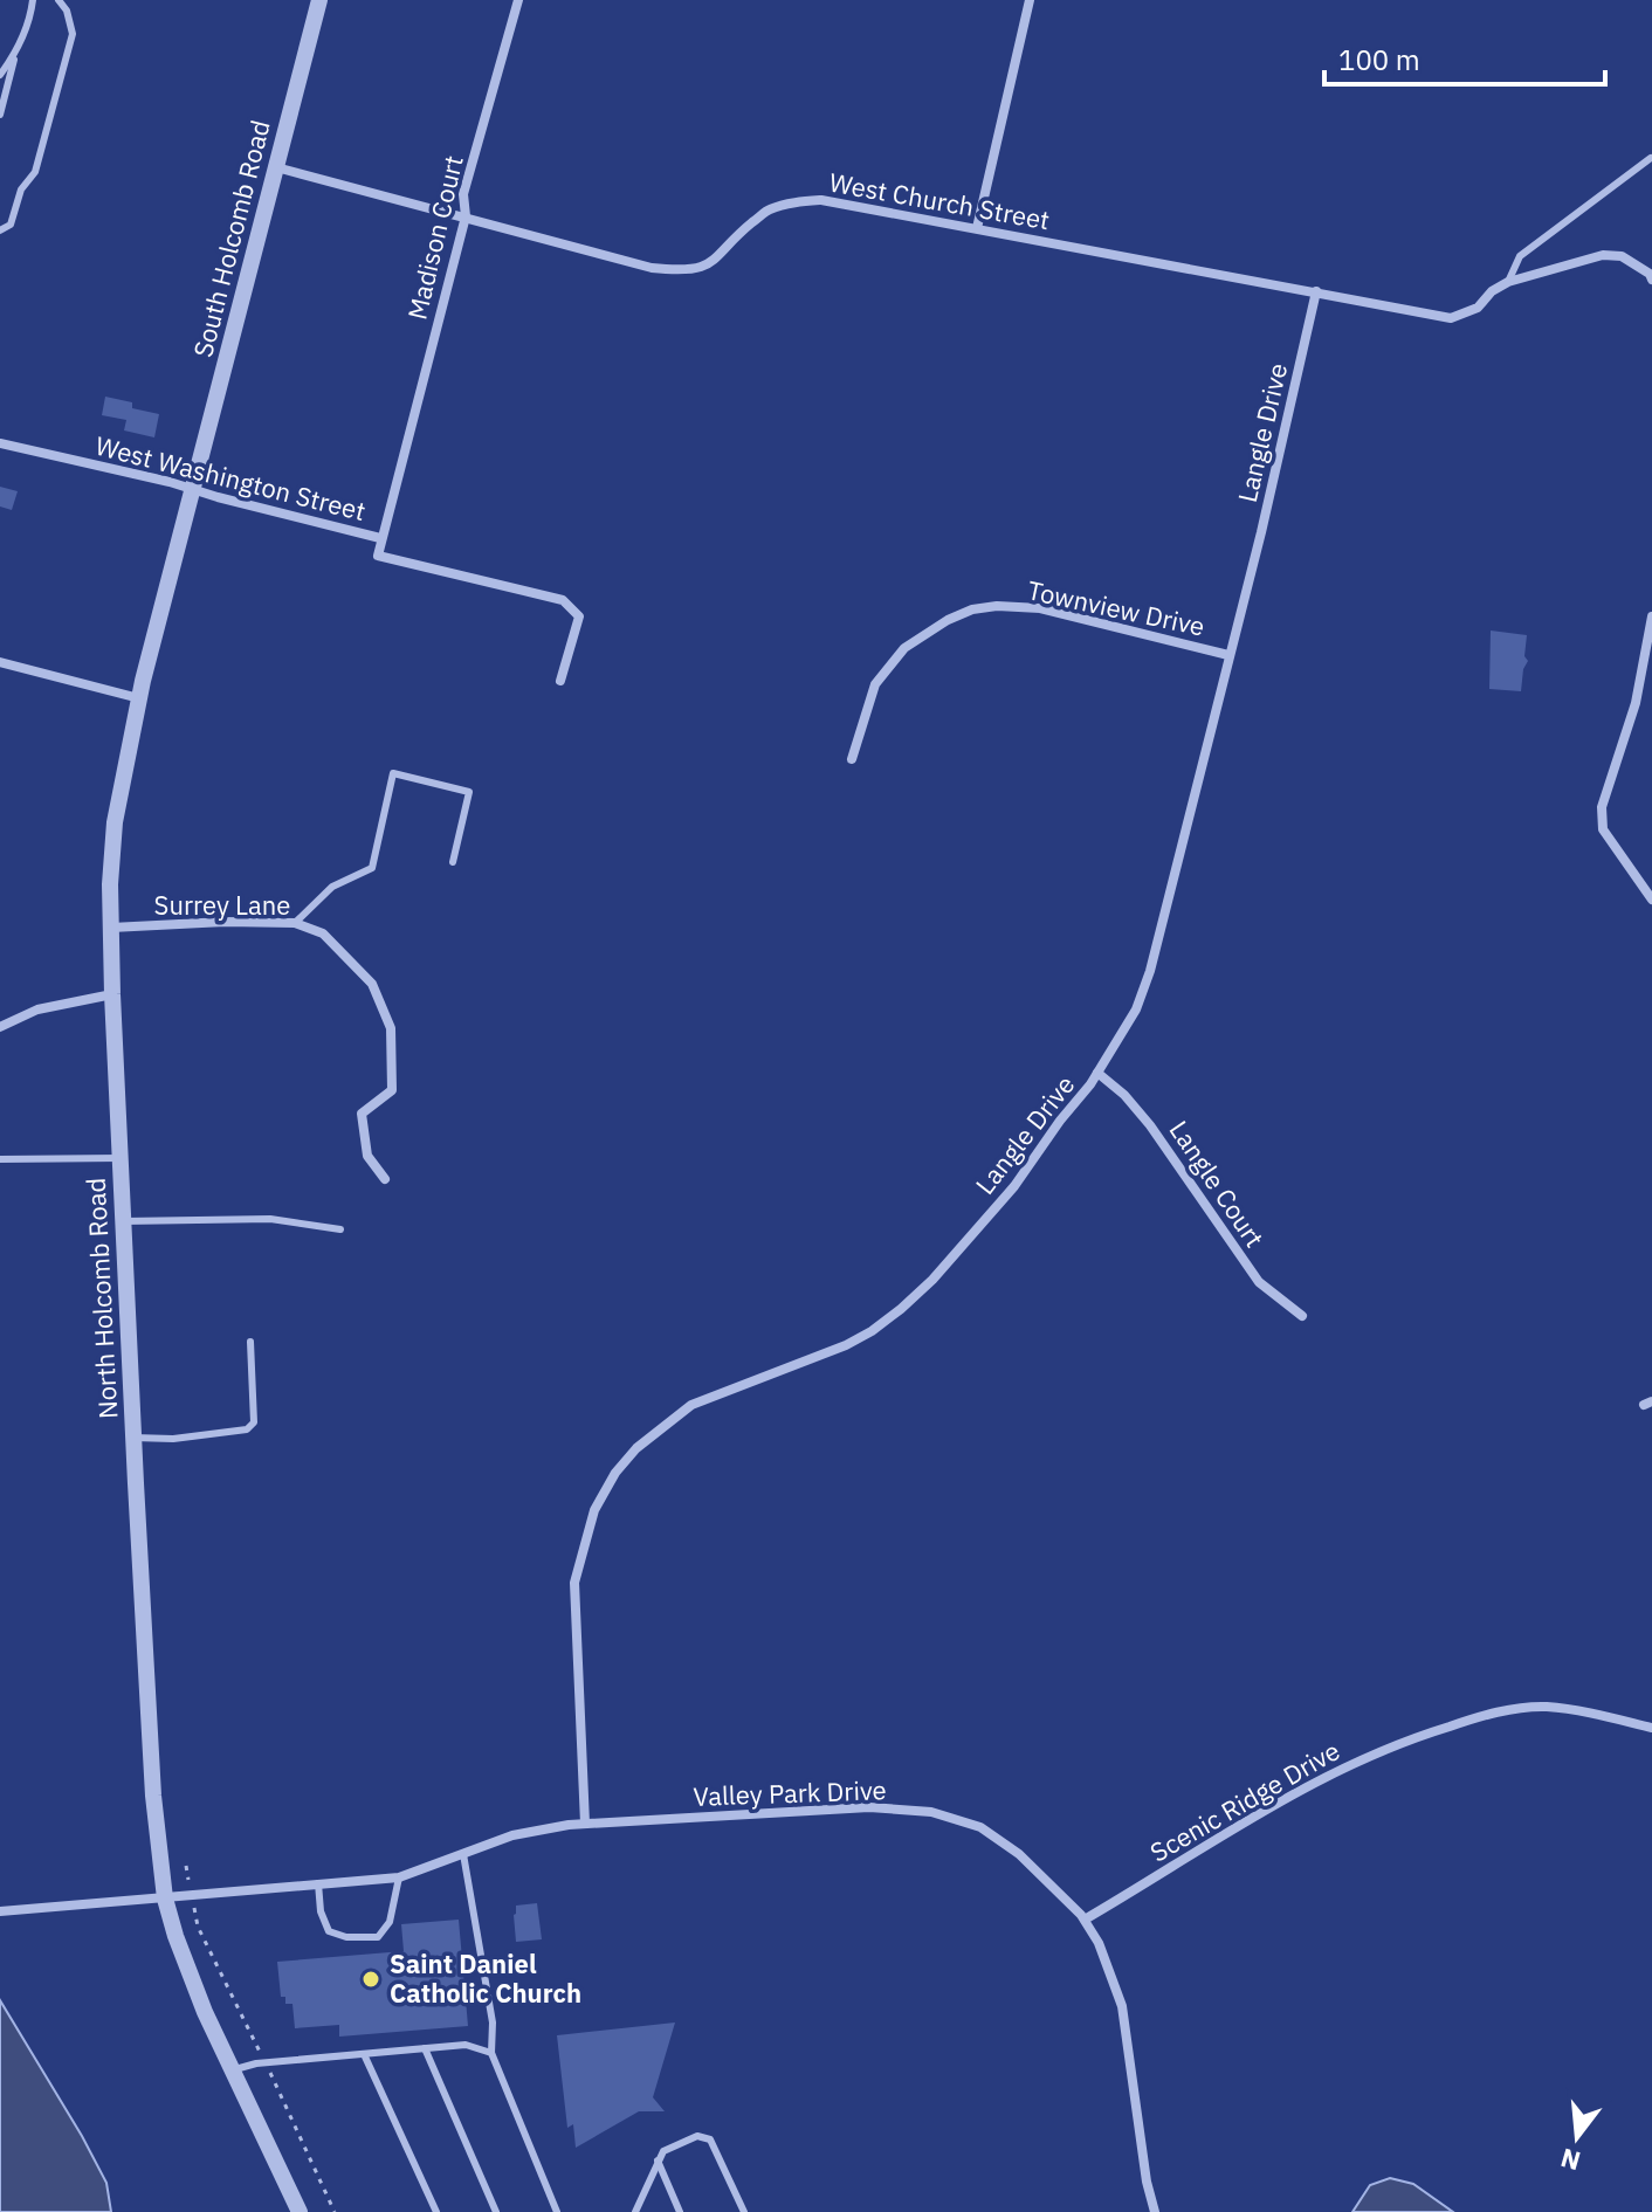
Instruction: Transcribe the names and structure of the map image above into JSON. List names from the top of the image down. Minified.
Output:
{"streets":{"street":["West Church Street","Madison Court","South Holcomb Road","Langle Drive","West Washington Street","Townview Drive","Surrey Lane","Langle Court","North Holcomb Road","Valley Park Drive","Scenic Ridge Drive"]},"crossings":[["West Church Street","Madison Court"],["West Church Street","South Holcomb Road"],["West Church Street","Langle Drive"],["Madison Court","West Washington Street"],["South Holcomb Road","West Washington Street"],["South Holcomb Road","North Holcomb Road"],["Langle Drive","Townview Drive"],["Langle Drive","Langle Court"],["Langle Drive","Valley Park Drive"],["West Washington Street","North Holcomb Road"],["Surrey Lane","North Holcomb Road"],["North Holcomb Road","Valley Park Drive"],["Valley Park Drive","Scenic Ridge Drive"]],"places":["Saint Daniel Catholic Church"],"scale_bar":"100 m","north":"bottom"}
